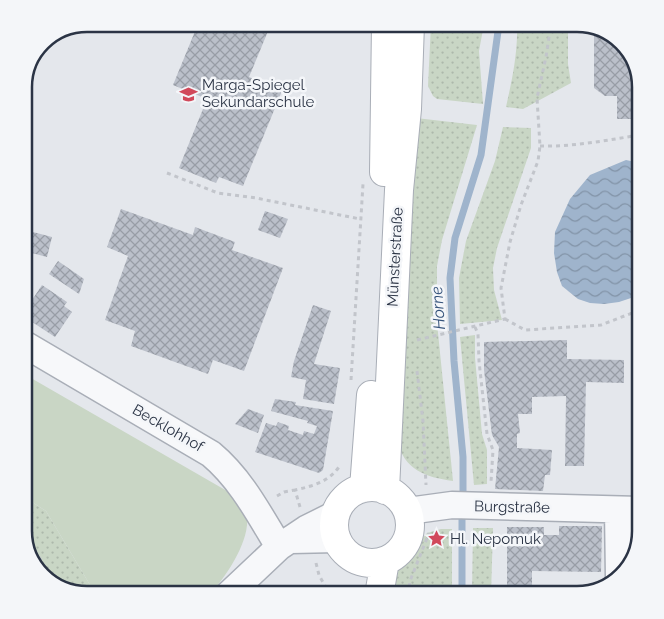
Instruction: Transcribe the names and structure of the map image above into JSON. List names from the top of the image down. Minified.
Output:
{"streets":{"main road":["Münsterstraße"],"street":["Becklohhof","Burgstraße"]},"crossings":[["Münsterstraße","Burgstraße"]],"water":["Horne"],"places":{"school or university":["Marga-Spiegel Sekundarschule"],"place":["Hl. Nepomuk"]}}
